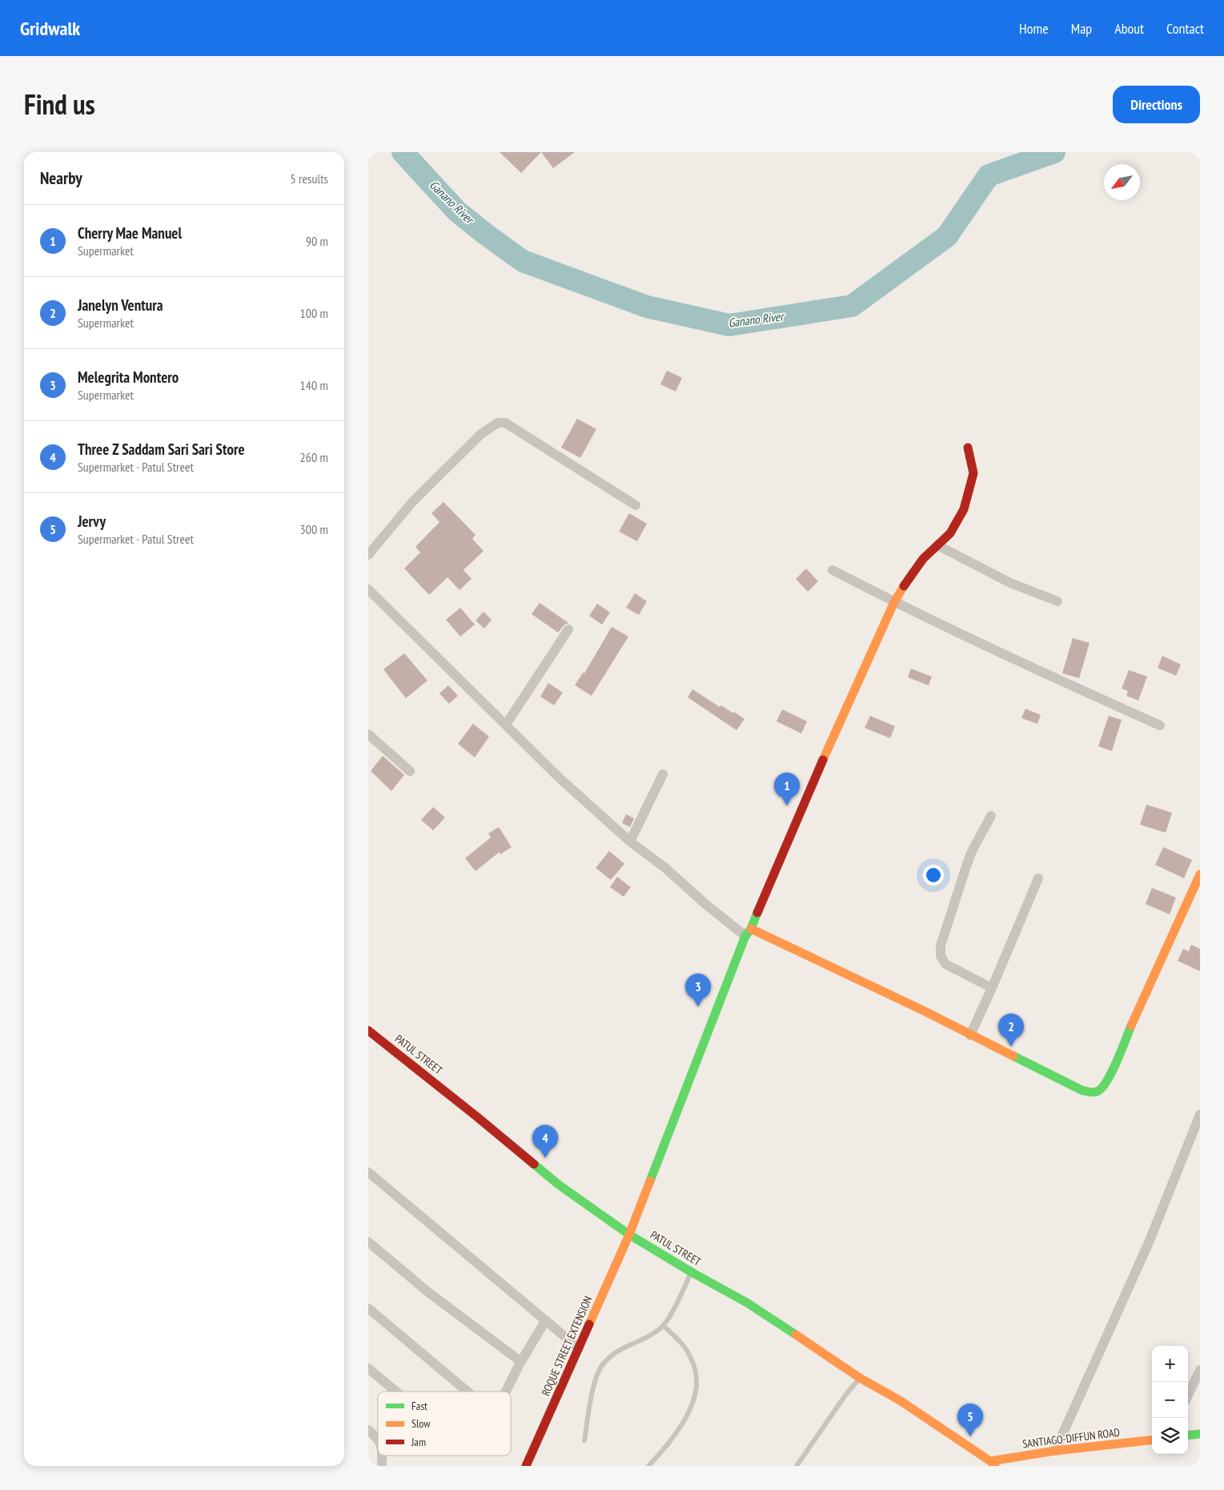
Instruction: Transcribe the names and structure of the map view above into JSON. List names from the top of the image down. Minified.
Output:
{"streets":{"street":["PATUL STREET","ROQUE STREET EXTENSION","SANTIAGO-DIFFUN ROAD"]},"crossings":[["PATUL STREET","ROQUE STREET EXTENSION"],["PATUL STREET","SANTIAGO-DIFFUN ROAD"]],"water":["Ganano River"],"legend":["Fast","Slow","Jam"],"north":"bottom left","page":{"header":"Gridwalk","nav":["Home","Map","About","Contact"],"title":"Find us","buttons":"Directions","heading":["Nearby","5 results"],"list":[{"mark":"1","name":"Cherry Mae Manuel","note":"Supermarket","value":"90 m"},{"mark":"2","name":"Janelyn Ventura","note":"Supermarket","value":"100 m"},{"mark":"3","name":"Melegrita Montero","note":"Supermarket","value":"140 m"},{"mark":"4","name":"Three Z Saddam Sari Sari Store","note":"Supermarket · Patul Street","value":"260 m"},{"mark":"5","name":"Jervy","note":"Supermarket · Patul Street","value":"300 m"}],"pins":["1","3","2","4","5"],"map_buttons":["+","−"]}}
